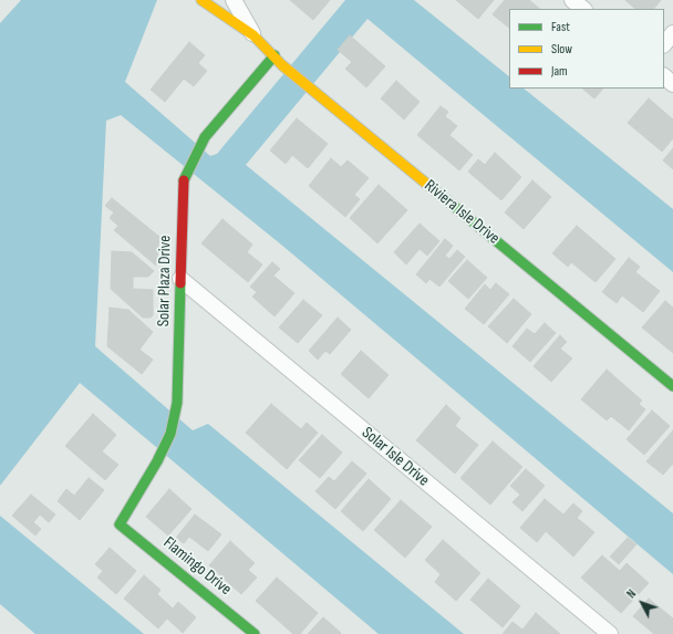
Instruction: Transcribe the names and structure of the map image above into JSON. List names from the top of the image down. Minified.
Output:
{"streets":{"street":["Riviera Isle Drive","Solar Plaza Drive","Solar Isle Drive","Flamingo Drive"]},"crossings":[["Riviera Isle Drive","Solar Plaza Drive"],["Solar Plaza Drive","Solar Isle Drive"],["Solar Plaza Drive","Flamingo Drive"]],"legend":["Fast","Slow","Jam"],"north":"top left"}
